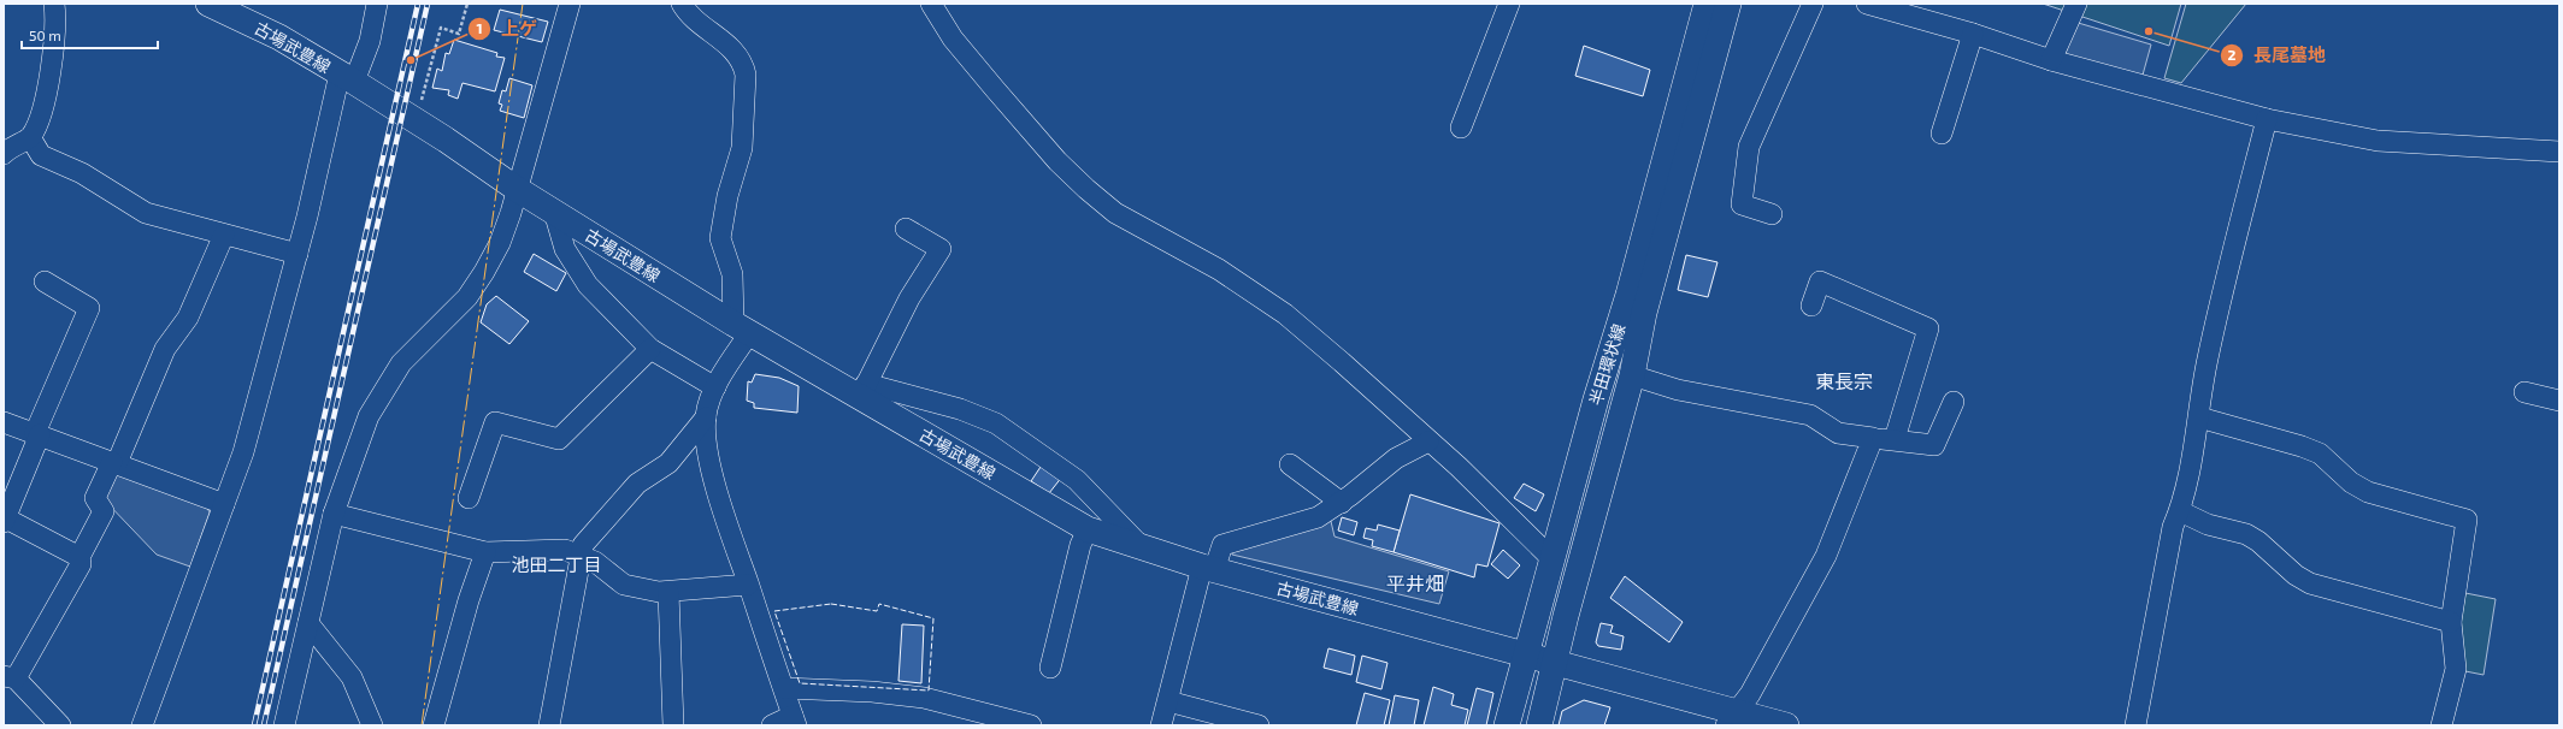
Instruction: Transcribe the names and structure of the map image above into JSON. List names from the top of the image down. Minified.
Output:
{"streets":{"main road":["古場武豊線","半田環状線"]},"crossings":[["古場武豊線","半田環状線"]],"districts":["東長宗","池田二丁目","平井畑"],"places":["長尾墓地","上ゲ"],"scale_bar":"50 m"}
